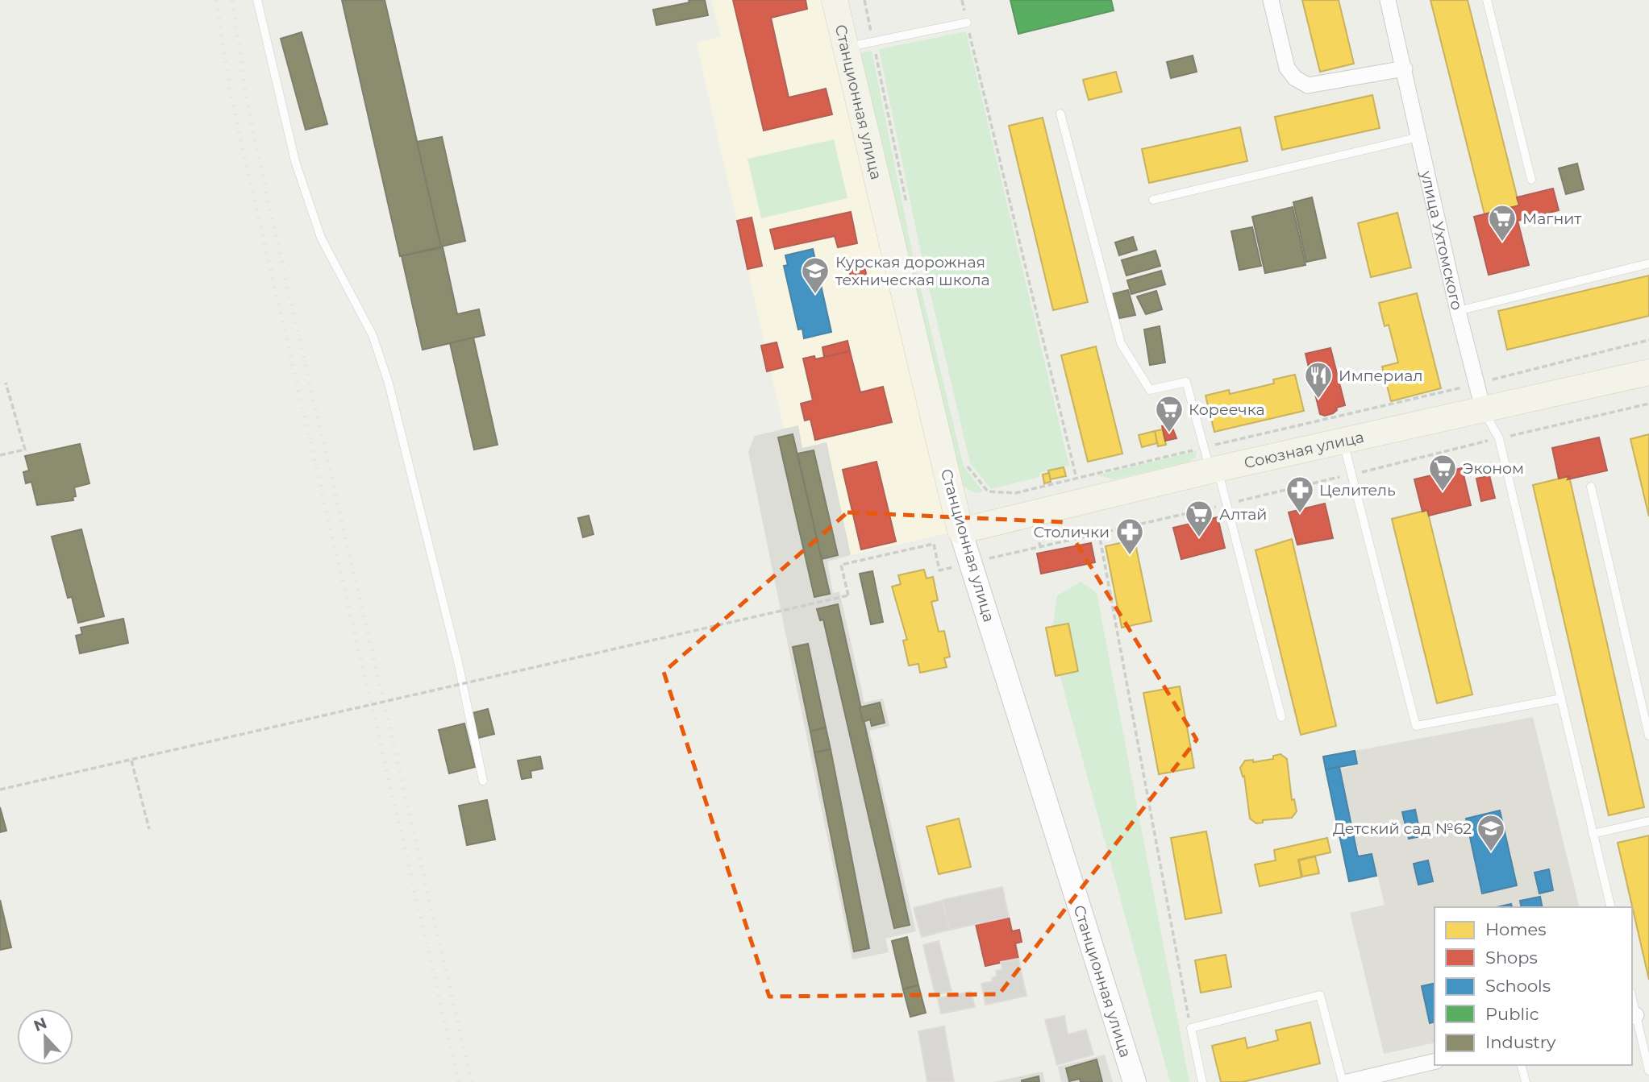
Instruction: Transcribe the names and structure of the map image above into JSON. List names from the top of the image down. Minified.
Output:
{"streets":{"main road":["Станционная улица","Союзная улица"],"street":["улица Ухтомского"]},"crossings":[["Станционная улица","Союзная улица"],["улица Ухтомского","Союзная улица"]],"places":{"supermarket":["Магнит","Кореечка","Эконом","Алтай"],"school or university":["Курская дорожная техническая школа","Детский сад №62"],"restaurant":["Империал"],"pharmacy":["Целитель","Столички"]},"legend":["Homes","Shops","Schools","Public","Industry"],"north":"top"}
